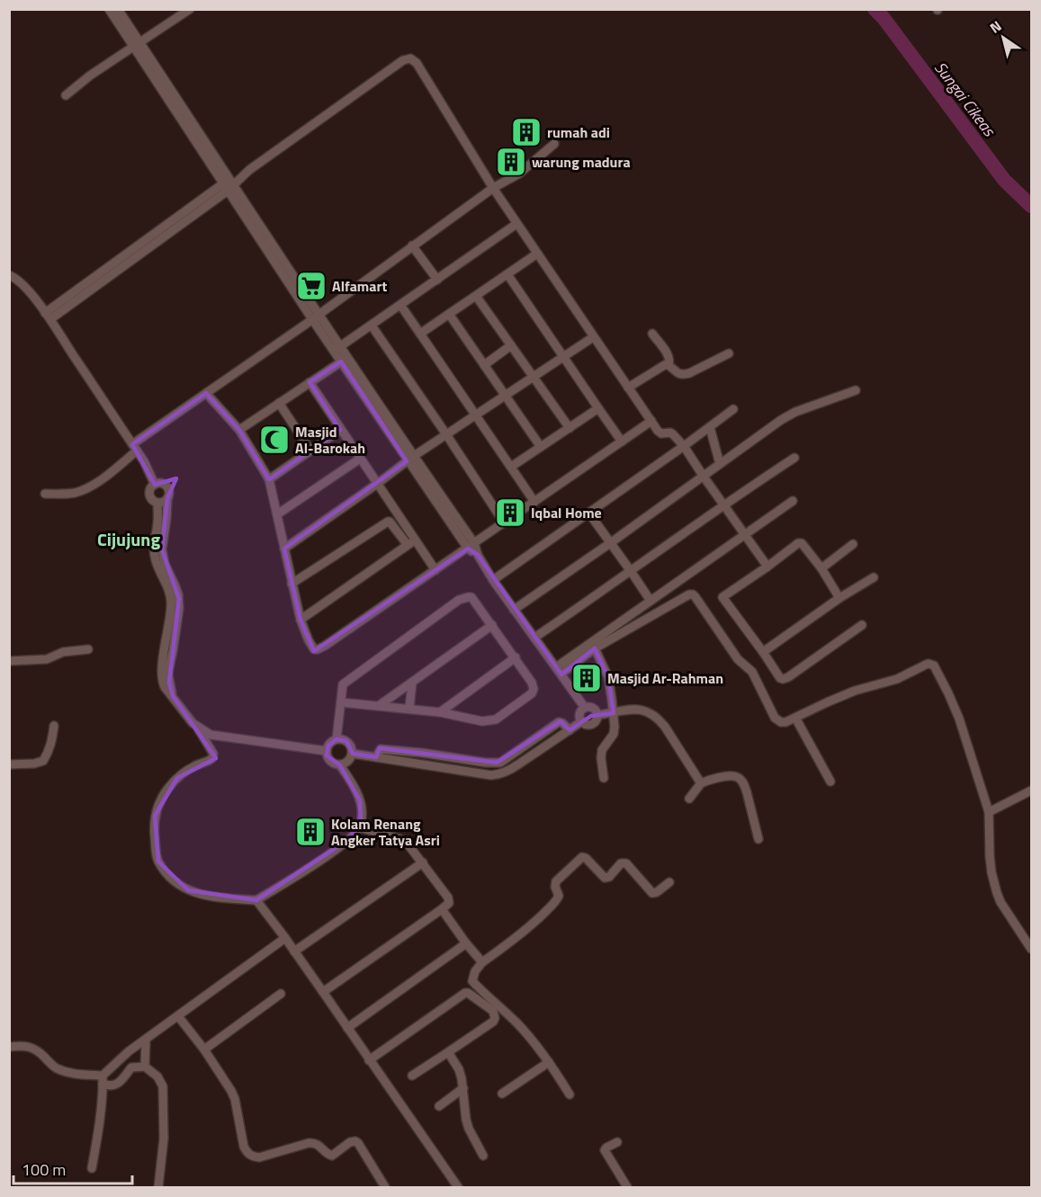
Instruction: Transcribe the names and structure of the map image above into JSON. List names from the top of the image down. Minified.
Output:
{"districts":["Cijujung"],"water":["Sungai Cikeas"],"places":{"building":["rumah adi","warung madura","Iqbal Home","Masjid Ar-Rahman","Kolam Renang Angker Tatya Asri"],"supermarket":["Alfamart"],"mosque":["Masjid Al-Barokah"]},"scale_bar":"100 m","north":"top left"}
